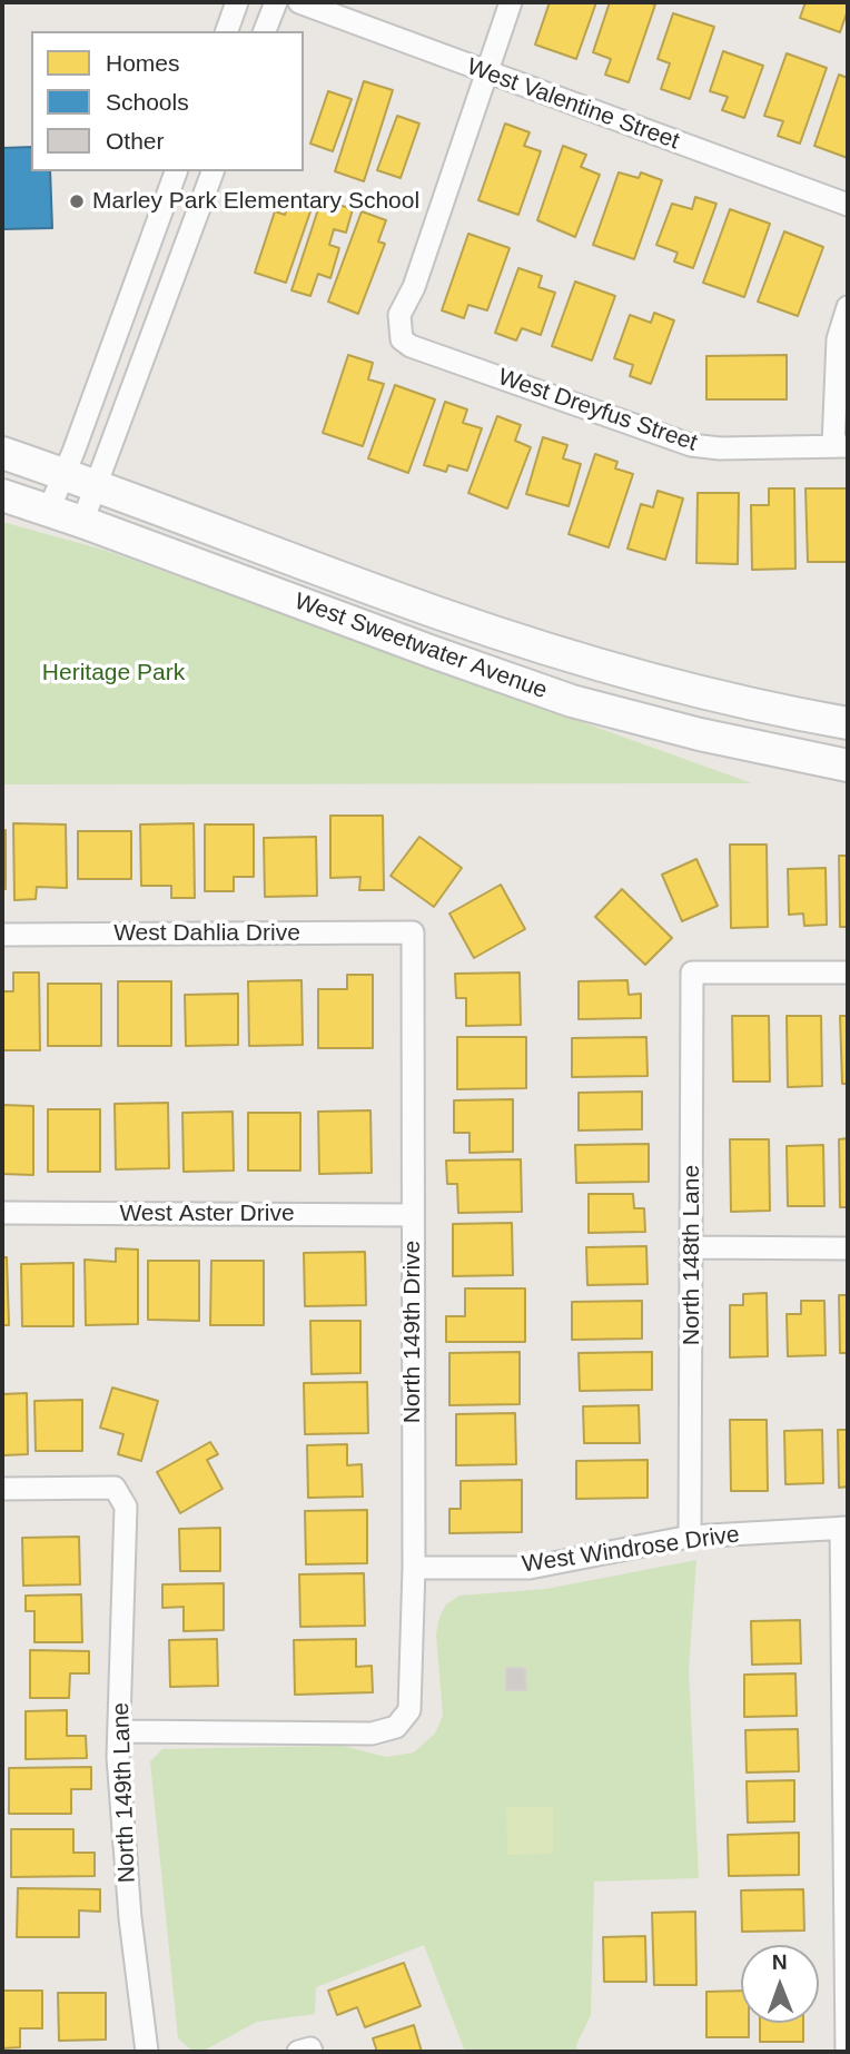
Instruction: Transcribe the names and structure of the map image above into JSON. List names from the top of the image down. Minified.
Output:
{"streets":{"street":["West Valentine Street","West Dreyfus Street","West Sweetwater Avenue","West Dahlia Drive","West Aster Drive","North 148th Lane","North 149th Drive","West Windrose Drive","North 149th Lane"]},"crossings":[["West Valentine Street","West Dreyfus Street"],["West Dahlia Drive","North 149th Drive"],["West Aster Drive","North 149th Drive"],["North 148th Lane","West Windrose Drive"],["North 149th Drive","West Windrose Drive"],["North 149th Drive","North 149th Lane"]],"parks":["Heritage Park"],"places":["Marley Park Elementary School"],"legend":["Homes","Schools","Other"],"north":"top"}
